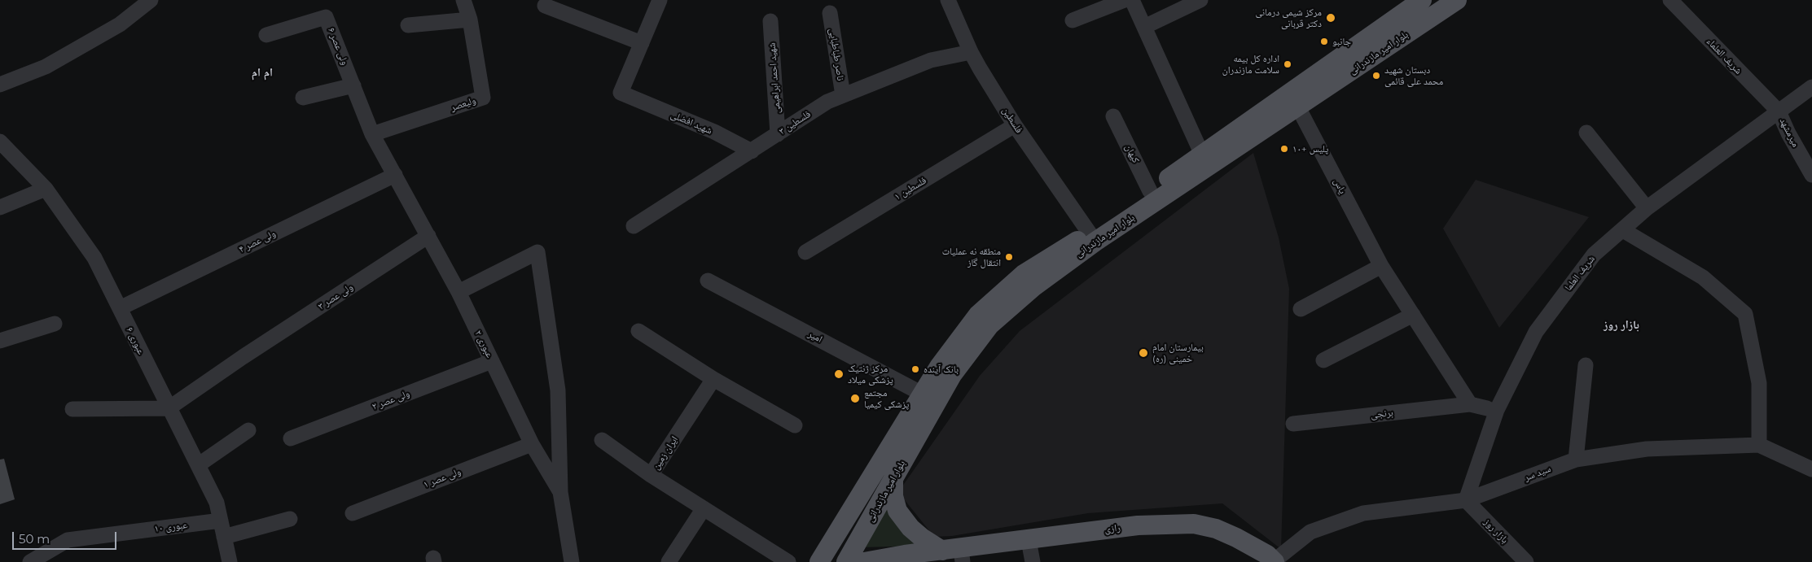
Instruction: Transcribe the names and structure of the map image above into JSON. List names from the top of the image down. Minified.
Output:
{"streets":{"main road":["بلوار امیر مازندرانی","رازی"],"street":["ولی عصر ۶","ناصر طباطبایی","شریف العلماء","شهید احمد ابراهیمی","ولیعصر","فلسطین","شهید افضلی","فلسطین ۳","میرمشهد","کیهان","یاس","فلسطین ۱","ولی عصر ۴","شریف العلما","ولی عصر ۳","امیر","عبوری ۶","عبوری ۲","ولی عصر ۲","برنجی","ایران زمین","سید سر","ولی عصر ۱","عبوری ۱۰","بازار روز"]},"crossings":[["ولی عصر ۶","ولیعصر"],["ولی عصر ۶","عبوری ۲"],["بلوار امیر مازندرانی","فلسطین"],["بلوار امیر مازندرانی","کیهان"],["بلوار امیر مازندرانی","یاس"],["بلوار امیر مازندرانی","امیر"],["ناصر طباطبایی","فلسطین ۳"],["شریف العلماء","میرمشهد"],["شریف العلماء","شریف العلما"],["شهید احمد ابراهیمی","فلسطین ۳"],["ولیعصر","عبوری ۲"],["فلسطین","فلسطین ۳"],["فلسطین","فلسطین ۱"],["شهید افضلی","فلسطین ۳"],["میرمشهد","شریف العلما"],["یاس","برنجی"],["ولی عصر ۴","عبوری ۶"],["ولی عصر ۴","عبوری ۲"],["شریف العلما","سید سر"],["شریف العلما","بازار روز"],["ولی عصر ۳","عبوری ۶"],["ولی عصر ۳","عبوری ۲"],["عبوری ۶","عبوری ۱۰"],["عبوری ۲","ولی عصر ۲"],["عبوری ۲","ولی عصر ۱"],["سید سر","رازی"],["سید سر","بازار روز"]],"districts":["ام ام","بازار روز"],"places":["مرکز شیمی درمانی دکتر قربانی","جانبو","اداره کل بیمه سلامت مازندران","دبستان شهید محمد علی قائمی","پلیس +١٠","منطقه نه عملیات انتقال گاز","بیمارستان امام خمینی (ره)","بانک آینده","مرکز ژنتیک پزشکی میلاد","مجتمع پزشکی کیمیا"],"scale_bar":"50 m"}
